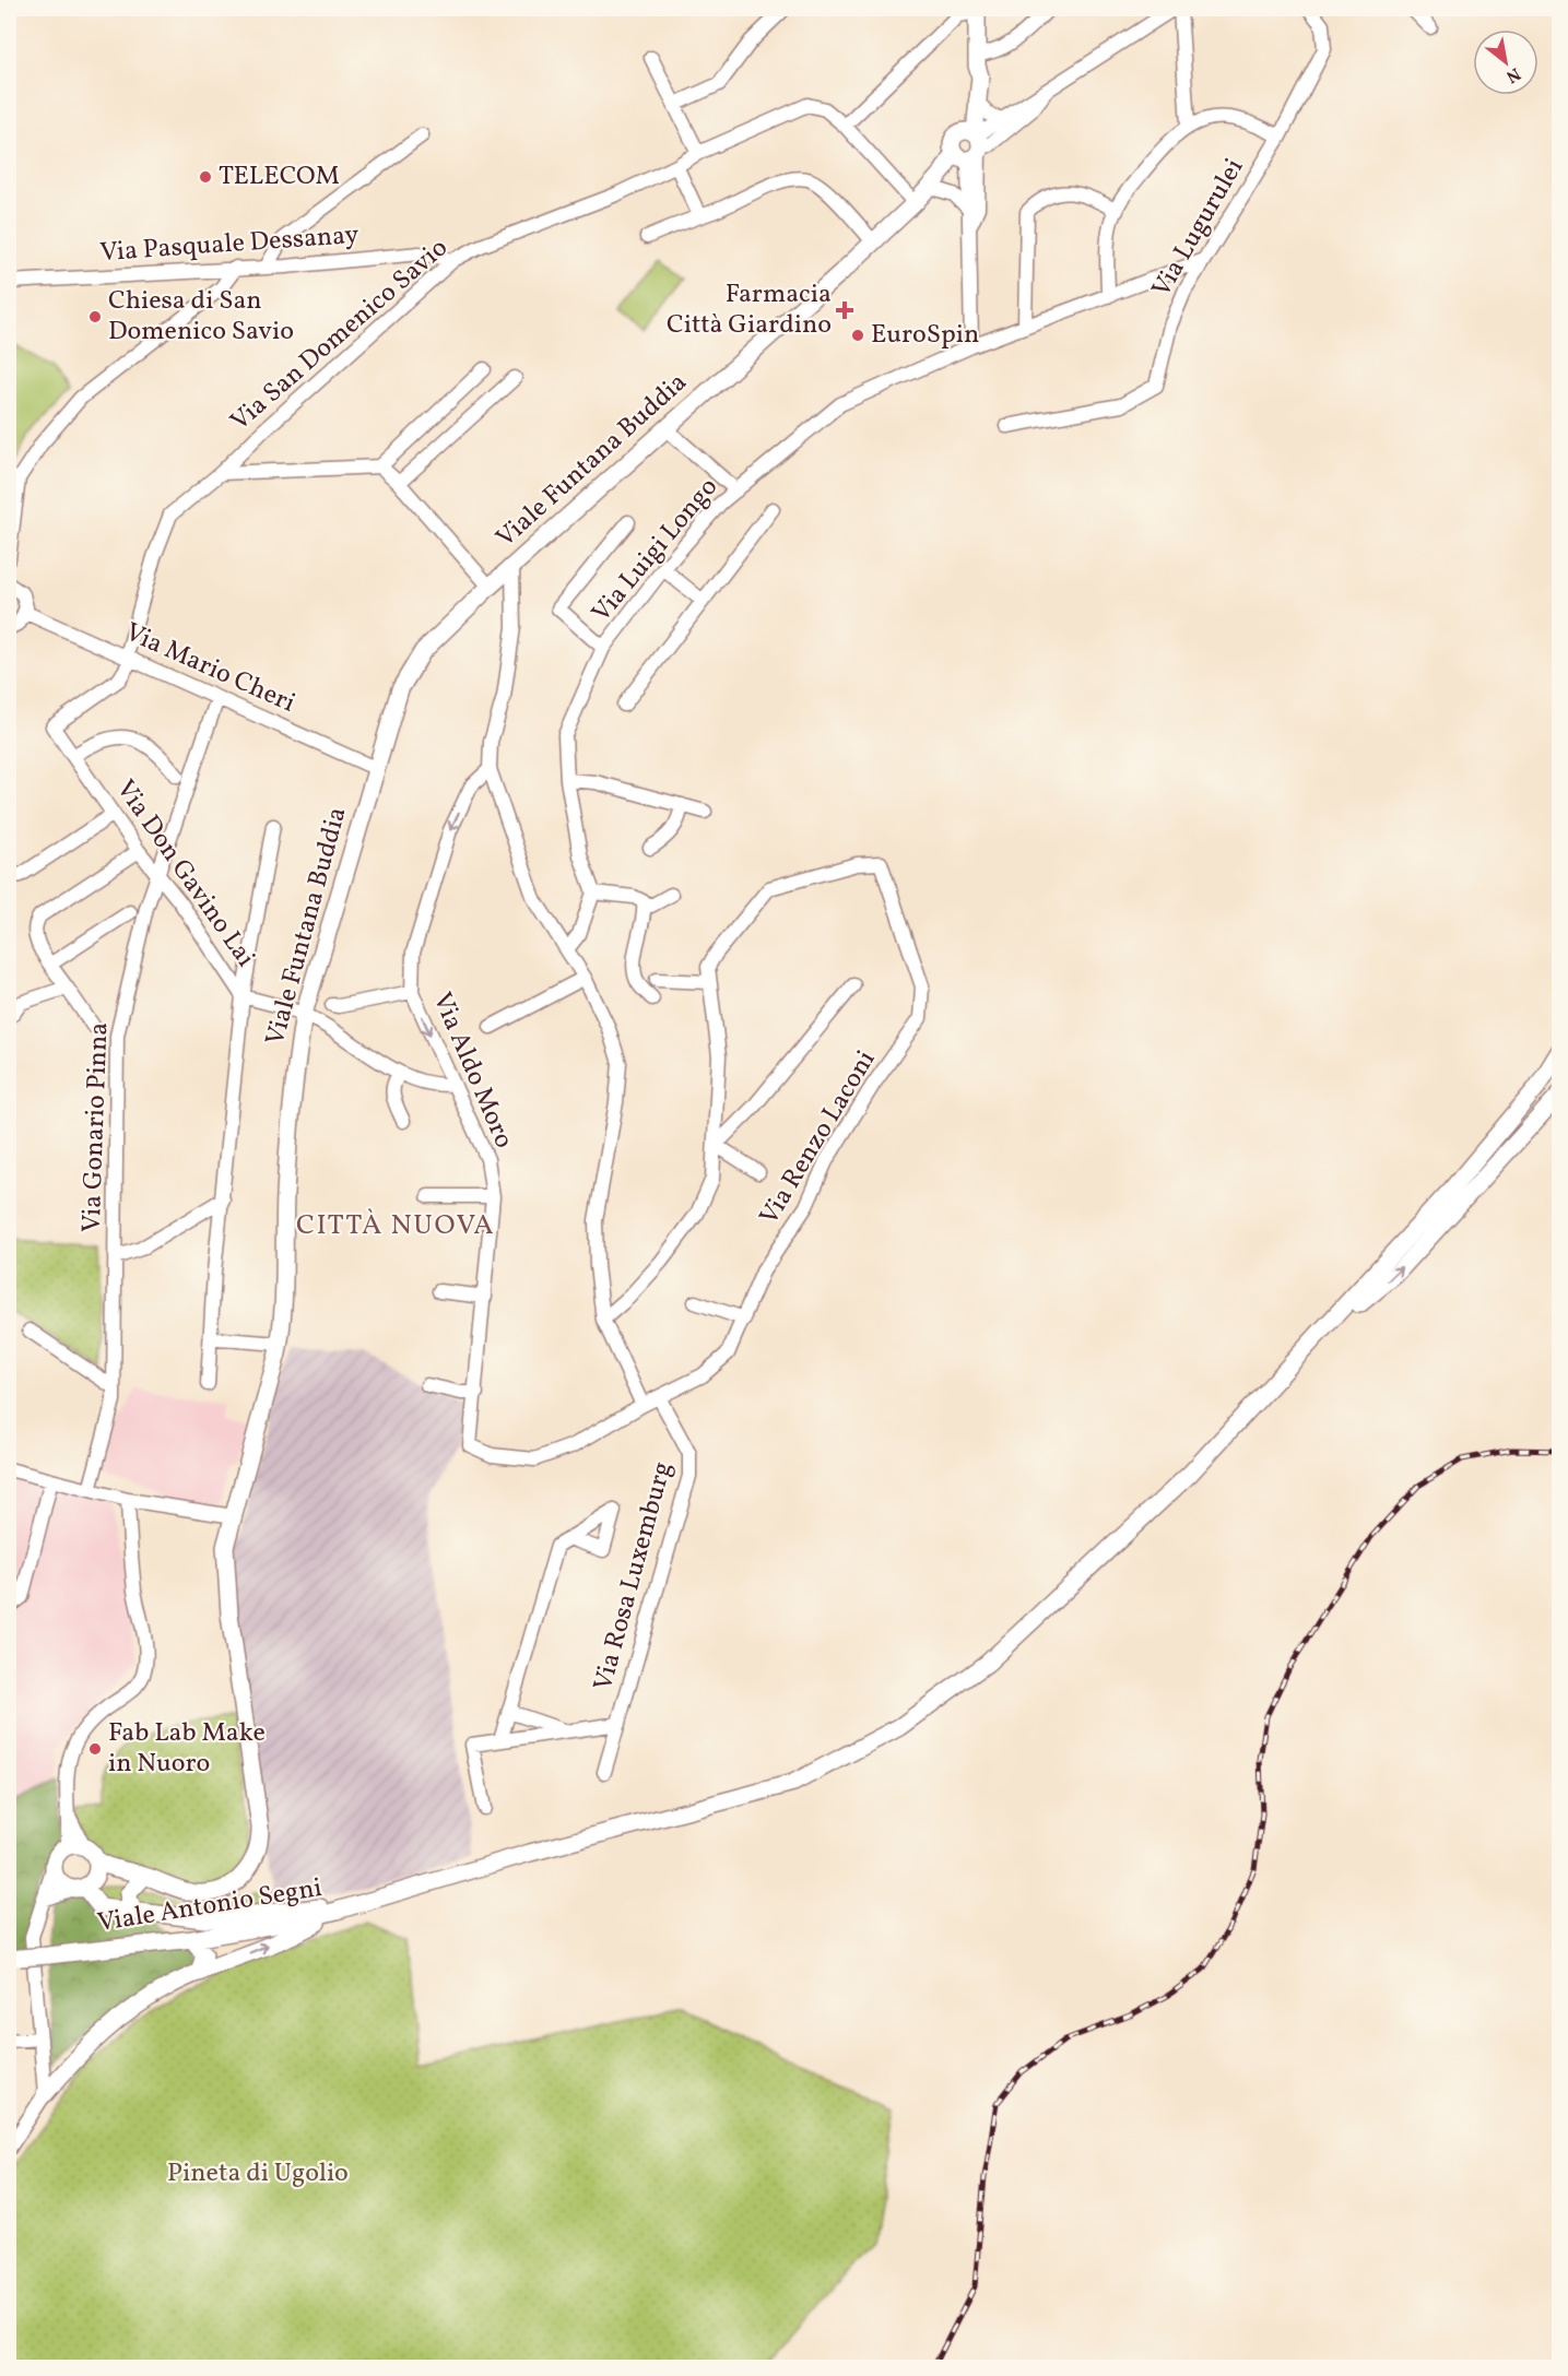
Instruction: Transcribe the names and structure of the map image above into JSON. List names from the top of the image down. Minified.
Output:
{"streets":{"main road":["Viale Funtana Buddia","Viale Antonio Segni"],"street":["Via Lugurulei","Via Pasquale Dessanay","Via San Domenico Savio","Via Luigi Longo","Via Mario Cheri","Via Don Gavino Lai","Via Aldo Moro","Via Gonario Pinna","Via Renzo Laconi","Via Rosa Luxemburg"]},"crossings":[["Via Lugurulei","Via Luigi Longo"],["Via Pasquale Dessanay","Via San Domenico Savio"],["Via San Domenico Savio","Viale Funtana Buddia"],["Via San Domenico Savio","Via Mario Cheri"],["Via San Domenico Savio","Via Don Gavino Lai"],["Viale Funtana Buddia","Via Mario Cheri"],["Viale Funtana Buddia","Via Don Gavino Lai"],["Via Mario Cheri","Via Don Gavino Lai"],["Via Mario Cheri","Via Gonario Pinna"],["Via Don Gavino Lai","Via Aldo Moro"],["Via Don Gavino Lai","Via Gonario Pinna"]],"one_way":["Via Aldo Moro"],"districts":["CITTÀ NUOVA"],"parks":["Pineta di Ugolio"],"places":{"other":["TELECOM","Chiesa di San Domenico Savio","EuroSpin","Fab Lab Make in Nuoro"],"health":["Farmacia Città Giardino"]},"north":"bottom right"}
